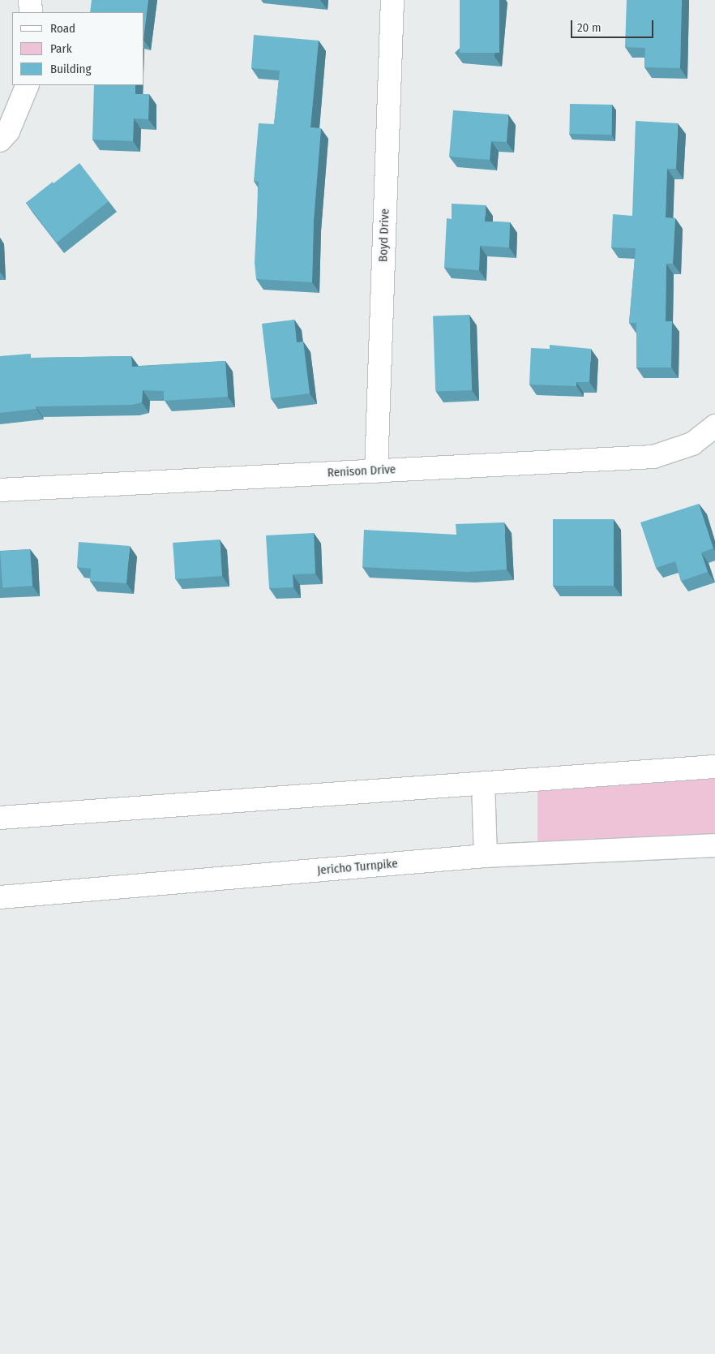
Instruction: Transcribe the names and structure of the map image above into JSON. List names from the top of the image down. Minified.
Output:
{"streets":{"main road":["Boyd Drive","Renison Drive","Jericho Turnpike"]},"crossings":[["Boyd Drive","Renison Drive"]],"legend":["Road","Park","Building"],"scale_bar":"20 m"}
